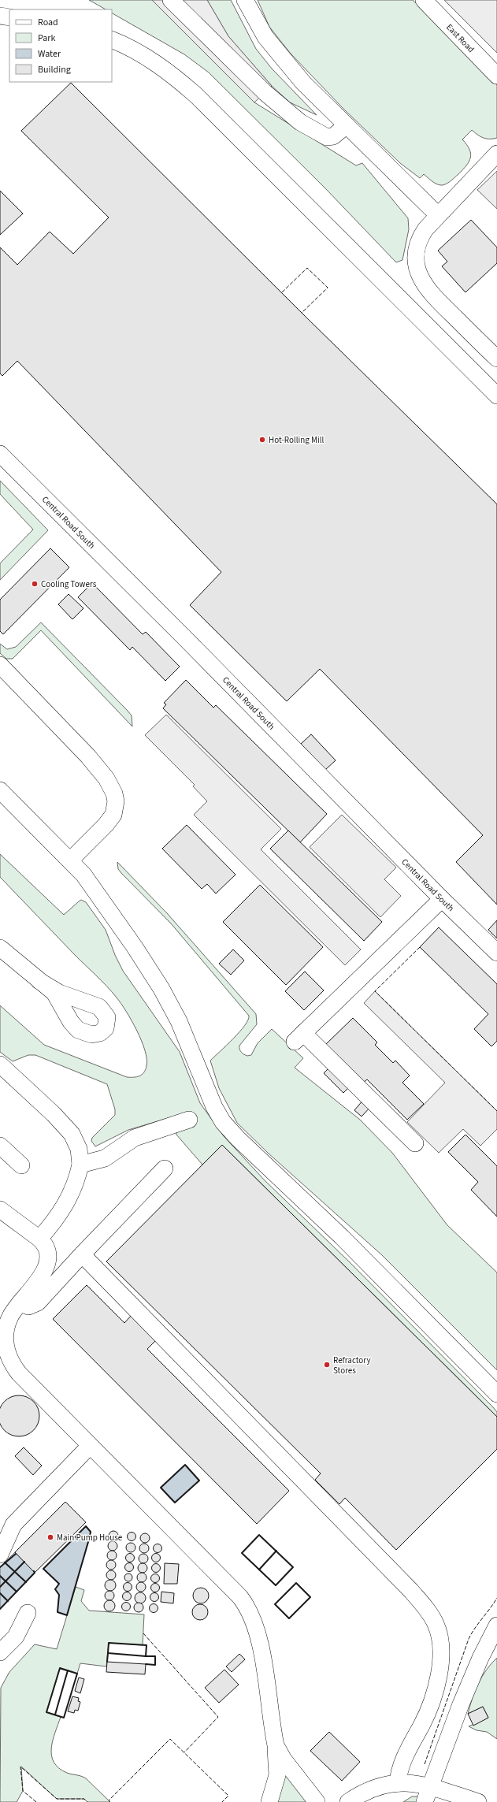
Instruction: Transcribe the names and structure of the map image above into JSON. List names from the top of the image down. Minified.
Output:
{"streets":{"lane":["East Road","Central Road South"]},"places":["Hot-Rolling Mill","Cooling Towers","Refractory Stores","Main Pump House"],"legend":["Road","Park","Water","Building"]}
